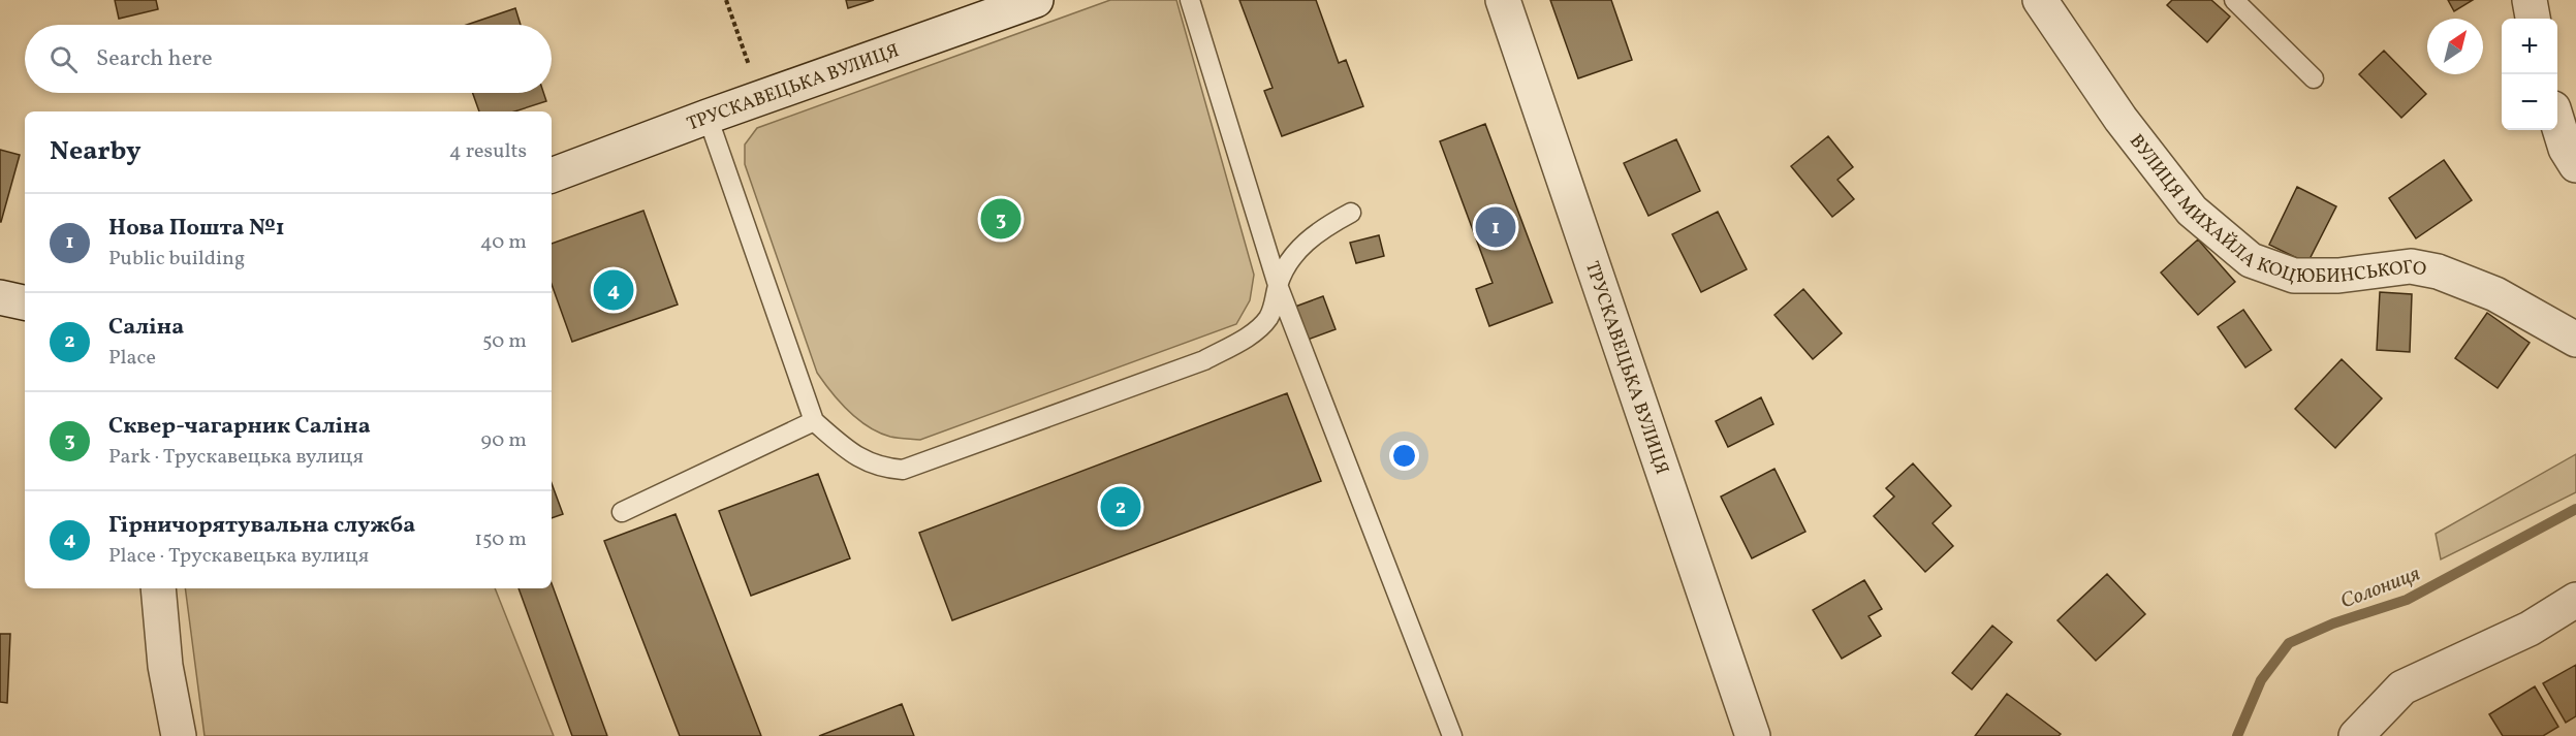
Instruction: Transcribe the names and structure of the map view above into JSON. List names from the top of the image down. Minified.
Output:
{"streets":{"street":["ТРУСКАВЕЦЬКА ВУЛИЦЯ","ВУЛИЦЯ МИХАЙЛА КОЦЮБИНСЬКОГО"]},"water":["Солониця"],"north":"top right","page":{"map_buttons":["+","−"],"search":"Search here","heading":["Nearby","4 results"],"list":[{"mark":"1","name":"Нова Пошта №1","note":"Public building","value":"40 m"},{"mark":"2","name":"Саліна","note":"Place","value":"50 m"},{"mark":"3","name":"Сквер-чагарник Саліна","note":"Park · Трускавецька вулиця","value":"90 m"},{"mark":"4","name":"Гірничорятувальна служба","note":"Place · Трускавецька вулиця","value":"150 m"}],"pins":["3","1","4","2"]}}
